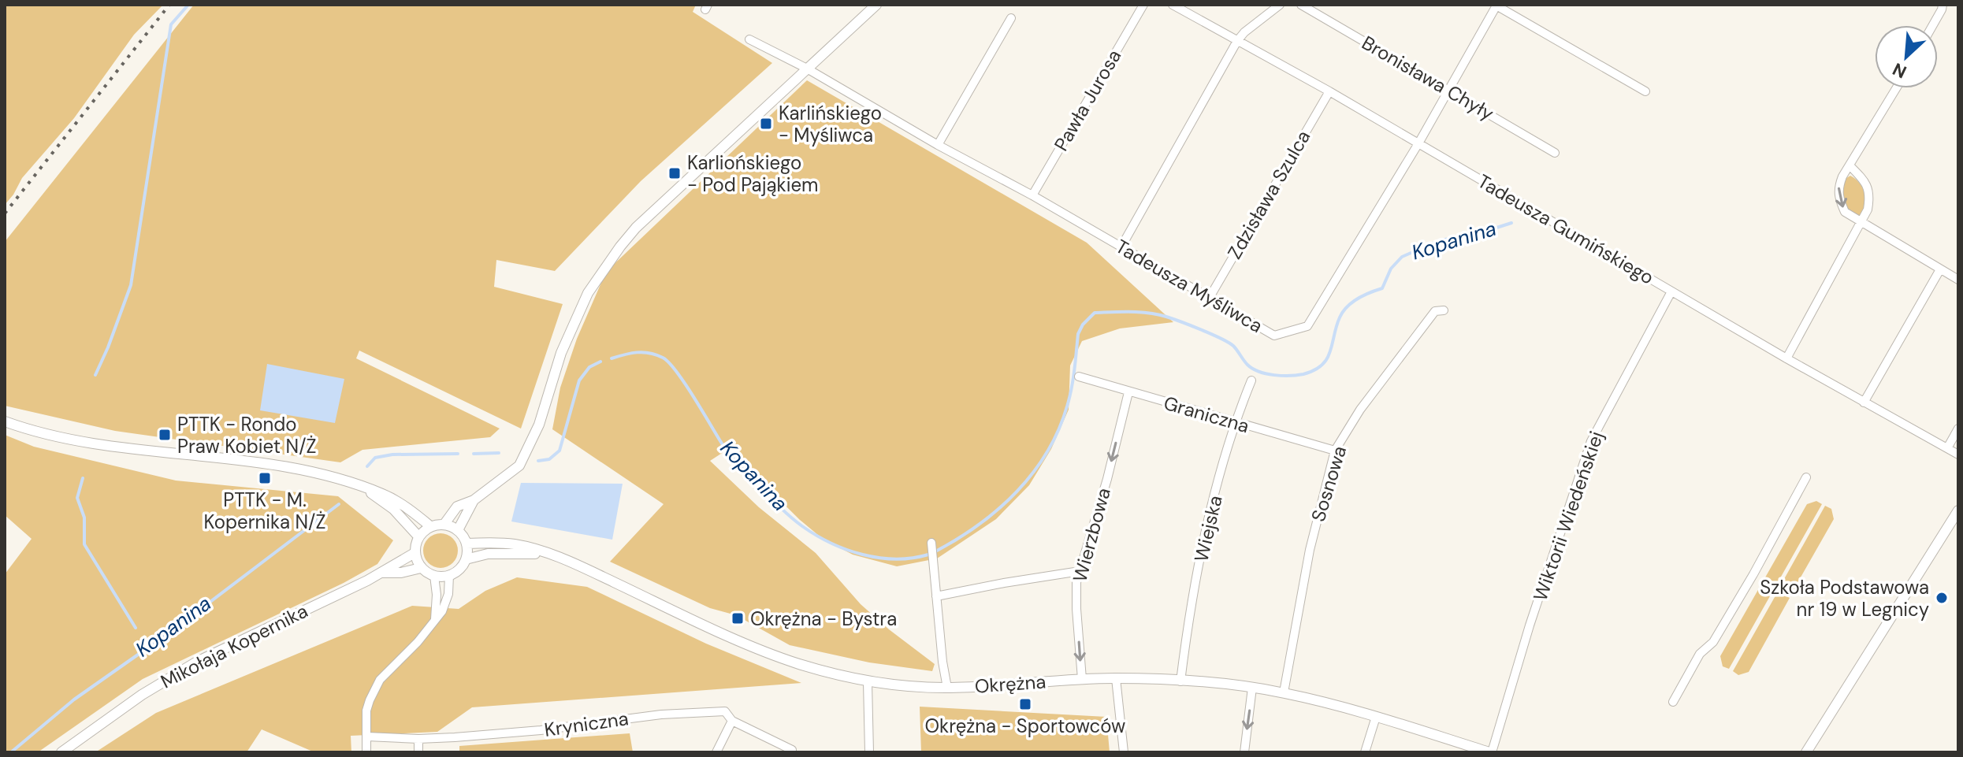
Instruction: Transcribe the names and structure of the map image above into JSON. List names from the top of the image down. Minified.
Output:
{"streets":{"street":["Bronisława Chyły","Pawła Jurosa","Zdzisława Szulca","Tadeusza Gumińskiego","Tadeusza Myśliwca","Graniczna","Sosnowa","Wiktorii Wiedeńskiej","Wiejska","Wierzbowa","Mikołaja Kopernika","Okrężna","Kryniczna"]},"crossings":[["Bronisława Chyły","Tadeusza Myśliwca"],["Pawła Jurosa","Tadeusza Myśliwca"],["Zdzisława Szulca","Tadeusza Gumińskiego"],["Zdzisława Szulca","Tadeusza Myśliwca"],["Tadeusza Gumińskiego","Tadeusza Myśliwca"],["Tadeusza Gumińskiego","Wiktorii Wiedeńskiej"],["Graniczna","Sosnowa"],["Graniczna","Wiejska"],["Graniczna","Wierzbowa"],["Sosnowa","Okrężna"],["Wiktorii Wiedeńskiej","Okrężna"],["Wiejska","Okrężna"],["Wierzbowa","Okrężna"],["Mikołaja Kopernika","Okrężna"]],"one_way":["Wierzbowa"],"water":["Kopanina"],"places":{"transit":["Karlińskiego - Myśliwca","Karliońskiego - Pod Pająkiem","PTTK - Rondo Praw Kobiet N/Ż","PTTK - M. Kopernika N/Ż","Okrężna - Bystra","Okrężna - Sportowców"],"other":["Szkoła Podstawowa nr 19 w Legnicy"]},"north":"bottom left"}
